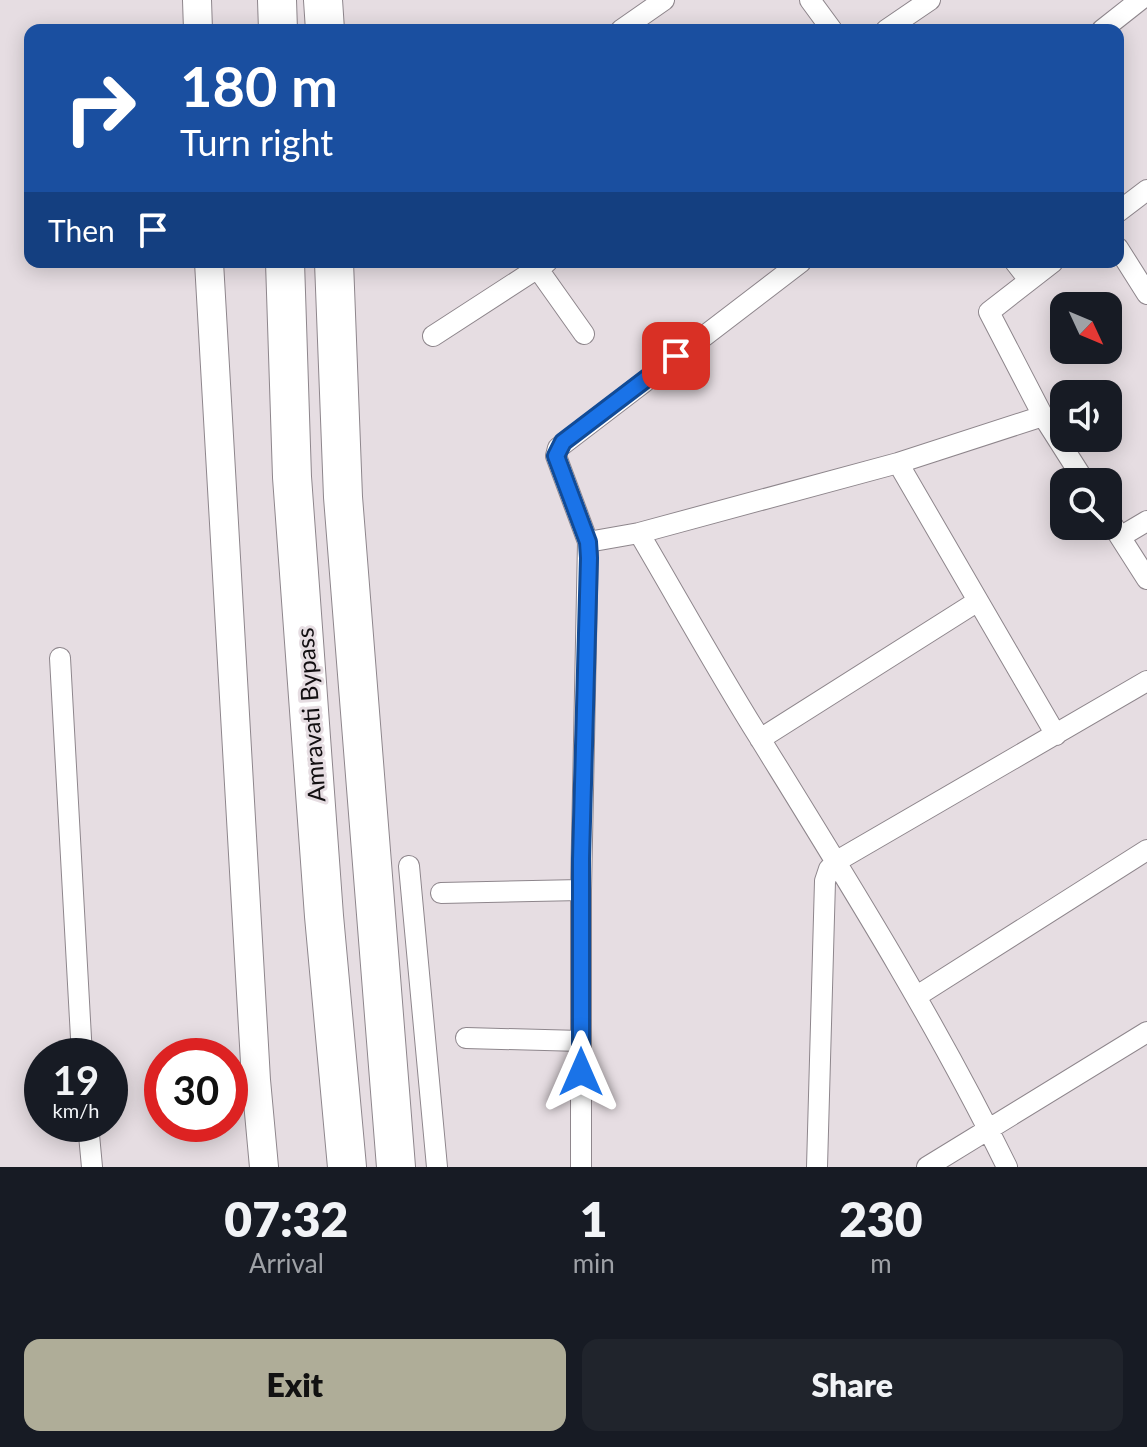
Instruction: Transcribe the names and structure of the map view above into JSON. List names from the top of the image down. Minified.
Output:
{"streets":{"highway":["Amravati Bypass"]},"north":"bottom right","page":{"turn":["180 m","Turn right"],"then":"Then","speed":"19 km/h","limit":"30","eta":["07:32","Arrival","1","min","230","m"],"buttons":["Exit","Share"]}}
